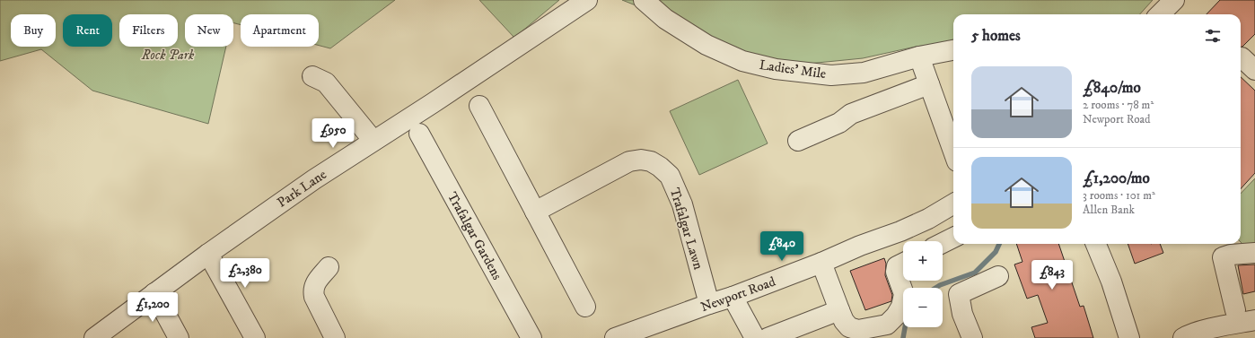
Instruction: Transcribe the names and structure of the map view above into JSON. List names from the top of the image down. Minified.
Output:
{"streets":{"street":["Ladies' Mile","Park Lane","Trafalgar Lawn","Trafalgar Gardens","Newport Road"]},"crossings":[["Trafalgar Lawn","Newport Road"]],"parks":["Rock Park"],"page":{"chip":["Buy","Rent","Filters","New","Apartment"],"heading":"5 homes","list":[{"name":"£840/mo","note":"2 rooms · 78 m² · Newport Road"},{"name":"£1,200/mo","note":"3 rooms · 101 m² · Allen Bank"}],"price":["£950","£840","£2,380","£843","£1,200"],"map_buttons":["+","−"]}}
